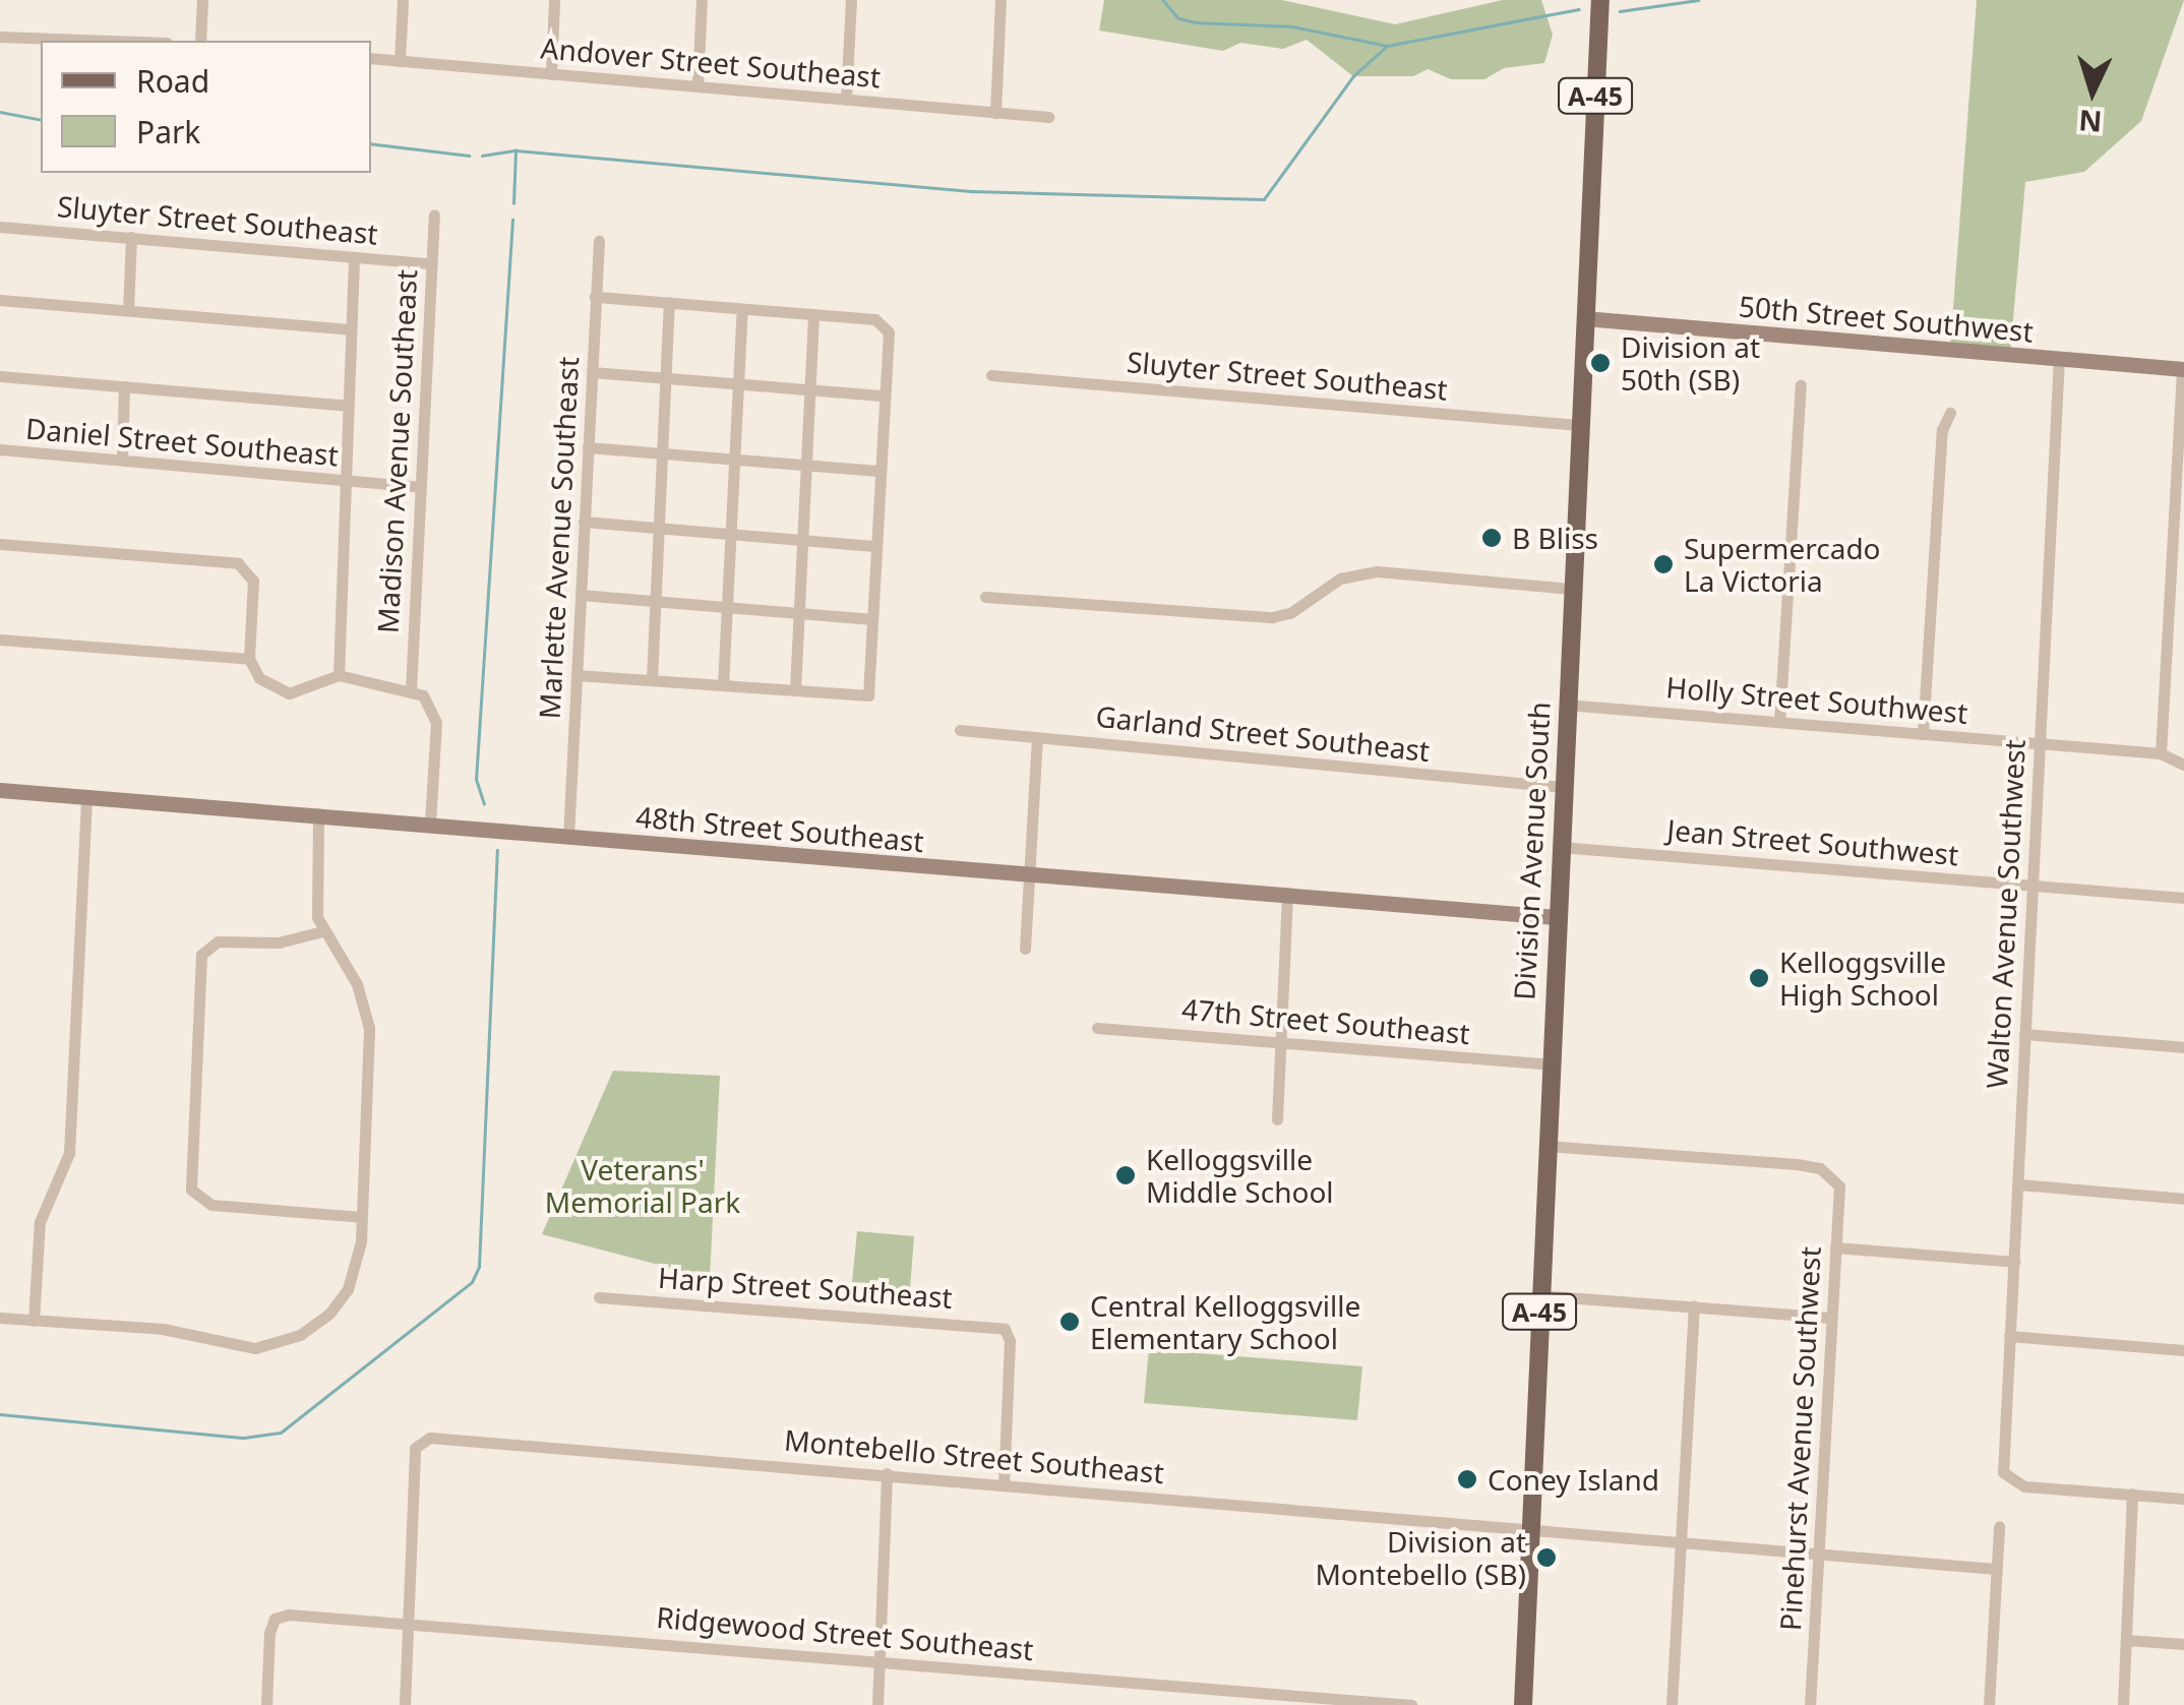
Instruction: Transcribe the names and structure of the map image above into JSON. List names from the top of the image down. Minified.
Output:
{"streets":{"main road":["A-45","Division Avenue South"],"street":["Andover Street Southeast","Sluyter Street Southeast","50th Street Southwest","Daniel Street Southeast","Madison Avenue Southeast","Marlette Avenue Southeast","Holly Street Southwest","Garland Street Southeast","48th Street Southeast","Jean Street Southwest","Walton Avenue Southwest","47th Street Southeast","Harp Street Southeast","Pinehurst Avenue Southwest","Montebello Street Southeast","Ridgewood Street Southeast"]},"crossings":[["Sluyter Street Southeast","Madison Avenue Southeast"],["Sluyter Street Southeast","Division Avenue South"],["50th Street Southwest","Division Avenue South"],["50th Street Southwest","Walton Avenue Southwest"],["Daniel Street Southeast","Madison Avenue Southeast"],["Marlette Avenue Southeast","48th Street Southeast"],["Holly Street Southwest","Division Avenue South"],["Holly Street Southwest","Walton Avenue Southwest"],["Garland Street Southeast","Division Avenue South"],["48th Street Southeast","Division Avenue South"],["Jean Street Southwest","Division Avenue South"],["Jean Street Southwest","Walton Avenue Southwest"],["Division Avenue South","47th Street Southeast"],["Division Avenue South","Pinehurst Avenue Southwest"],["Division Avenue South","Montebello Street Southeast"],["Harp Street Southeast","Montebello Street Southeast"],["Pinehurst Avenue Southwest","Montebello Street Southeast"],["Montebello Street Southeast","Ridgewood Street Southeast"]],"parks":["Veterans' Memorial Park"],"places":["Division at 50th (SB)","B Bliss","Supermercado La Victoria","Kelloggsville High School","Kelloggsville Middle School","Central Kelloggsville Elementary School","Coney Island","Division at Montebello (SB)"],"legend":["Road","Park"],"north":"bottom"}
